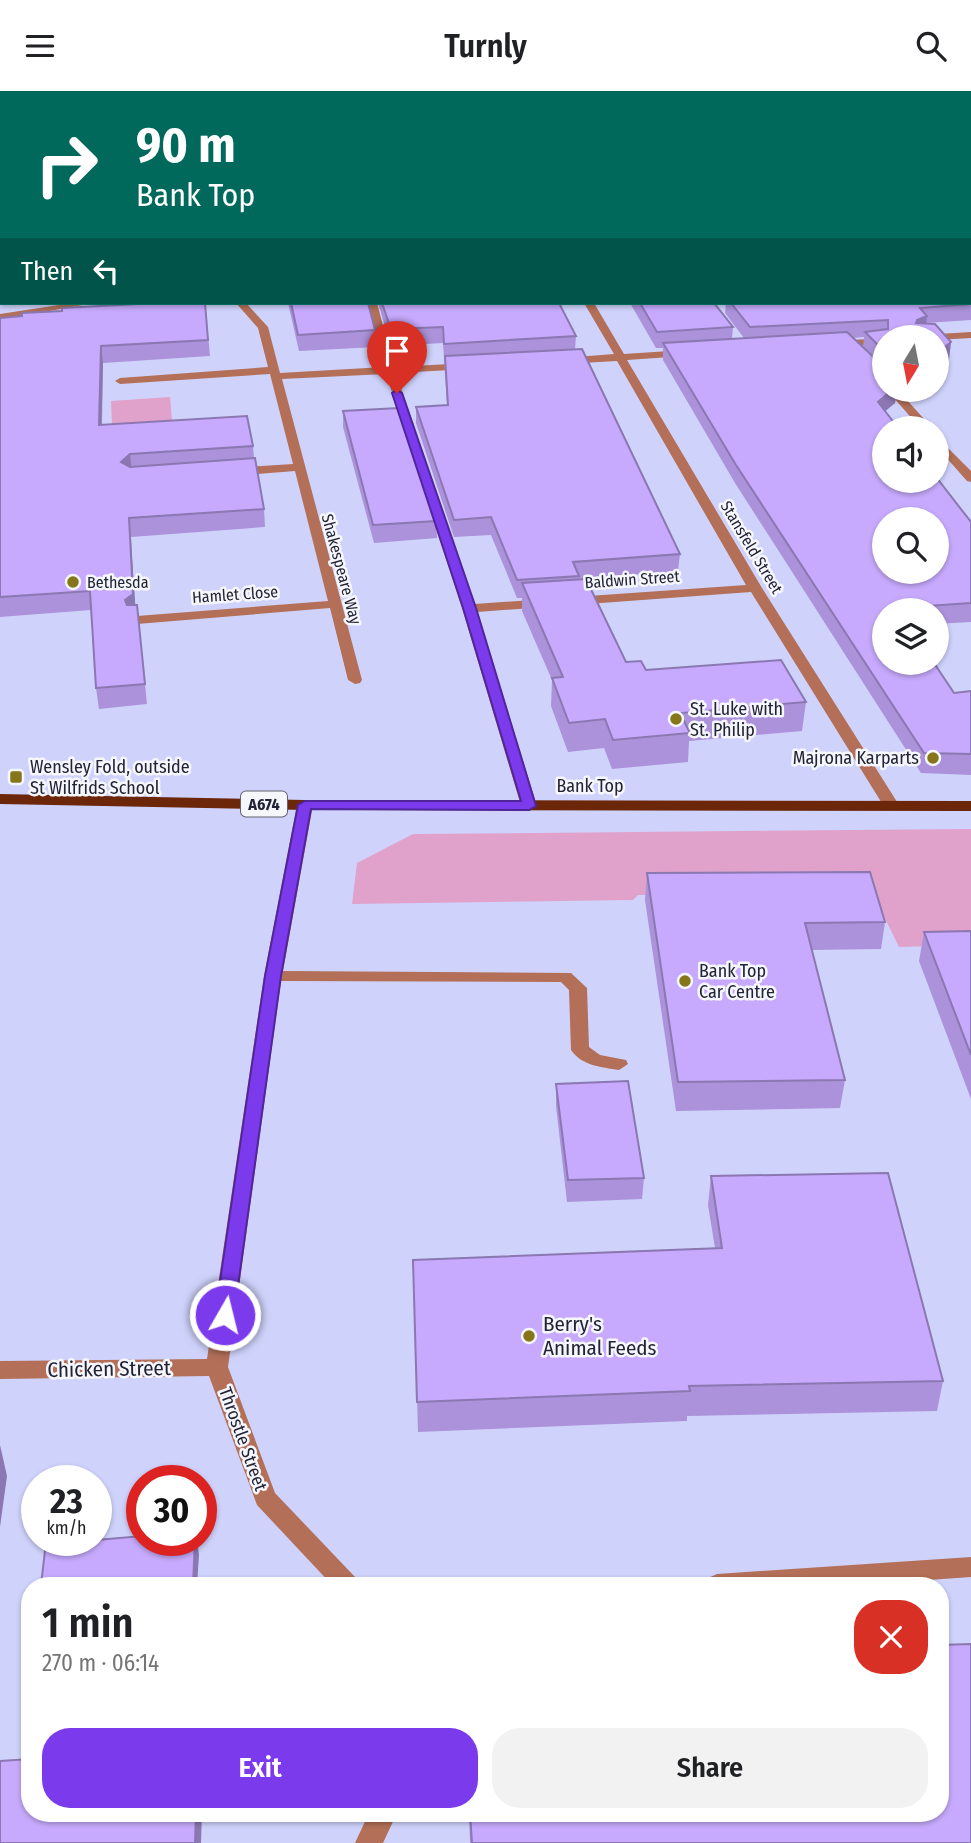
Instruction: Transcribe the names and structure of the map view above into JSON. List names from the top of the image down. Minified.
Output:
{"streets":{"main road":["Bank Top","A674"],"street":["Stansfeld Street","Shakespeare Way","Baldwin Street","Hamlet Close","Chicken Street","Throstle Street"]},"crossings":[["Stansfeld Street","Baldwin Street"],["Stansfeld Street","Bank Top"],["Shakespeare Way","Hamlet Close"],["Bank Top","Throstle Street"],["Chicken Street","Throstle Street"]],"places":{"other":["Bethesda","St. Luke with St. Philip","Majrona Karparts","Bank Top Car Centre","Berry's Animal Feeds"],"transit":["Wensley Fold, outside St Wilfrids School"]},"north":"bottom","page":{"header":"Turnly","turn":["90 m","Bank Top"],"then":"Then","speed":"23 km/h","limit":"30","heading":["1 min","270 m · 06:14"],"buttons":["Exit","Share"]}}
